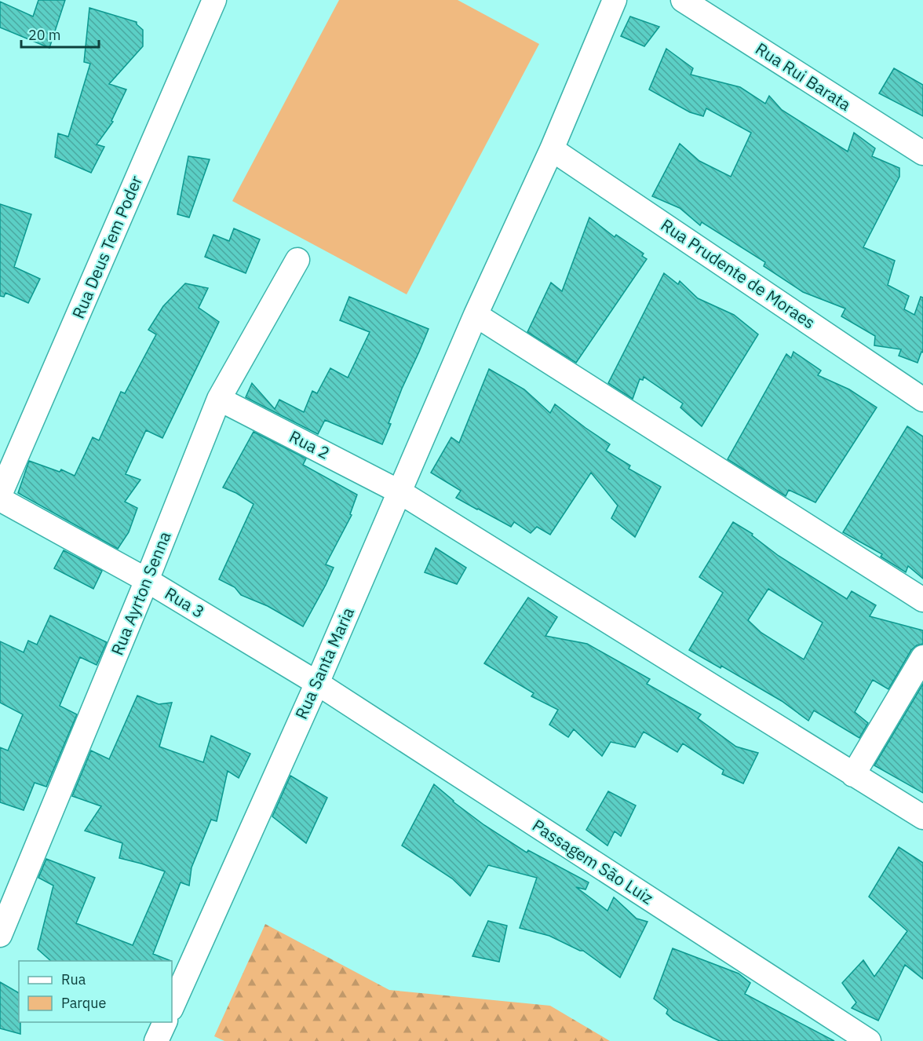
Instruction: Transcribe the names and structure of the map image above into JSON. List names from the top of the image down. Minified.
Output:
{"streets":{"street":["Rua Rui Barata","Rua Deus Tem Poder","Rua Prudente de Moraes","Rua 2","Rua Ayrton Senna","Rua 3","Rua Santa Maria","Passagem São Luiz"]},"crossings":[["Rua Prudente de Moraes","Rua Santa Maria"],["Rua 2","Rua Ayrton Senna"],["Rua 2","Rua Santa Maria"],["Rua Ayrton Senna","Rua 3"],["Rua 3","Rua Santa Maria"],["Rua 3","Passagem São Luiz"],["Rua Santa Maria","Passagem São Luiz"]],"legend":["Rua","Parque"],"scale_bar":"20 m"}
